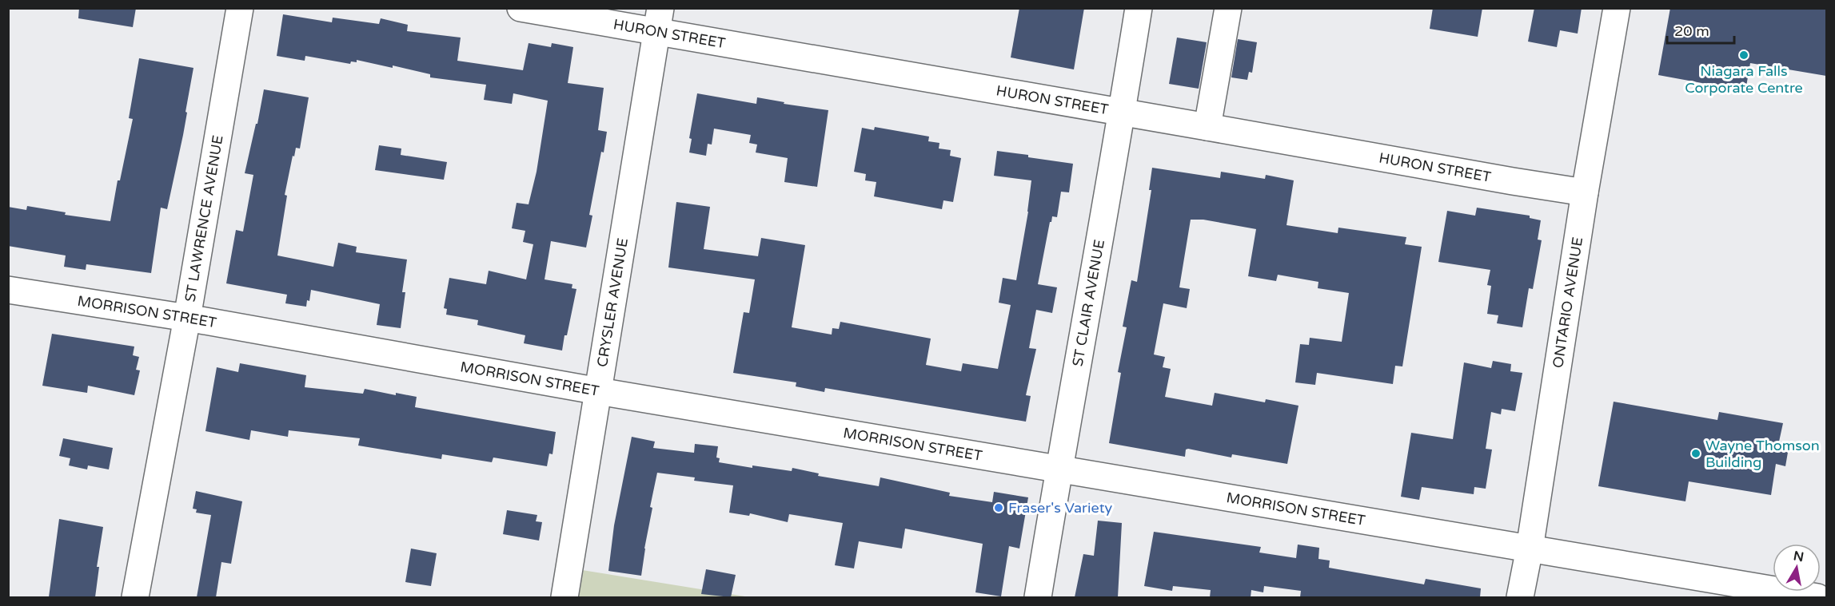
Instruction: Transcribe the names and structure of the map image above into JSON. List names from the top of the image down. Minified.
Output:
{"streets":{"street":["HURON STREET","ST LAWRENCE AVENUE","ONTARIO AVENUE","CRYSLER AVENUE","ST CLAIR AVENUE","MORRISON STREET"]},"crossings":[["HURON STREET","ONTARIO AVENUE"],["HURON STREET","CRYSLER AVENUE"],["HURON STREET","ST CLAIR AVENUE"],["ST LAWRENCE AVENUE","MORRISON STREET"],["ONTARIO AVENUE","MORRISON STREET"],["CRYSLER AVENUE","MORRISON STREET"],["ST CLAIR AVENUE","MORRISON STREET"]],"places":["Niagara Falls Corporate Centre","Wayne Thomson Building","Fraser's Variety"],"scale_bar":"20 m","north":"top"}
